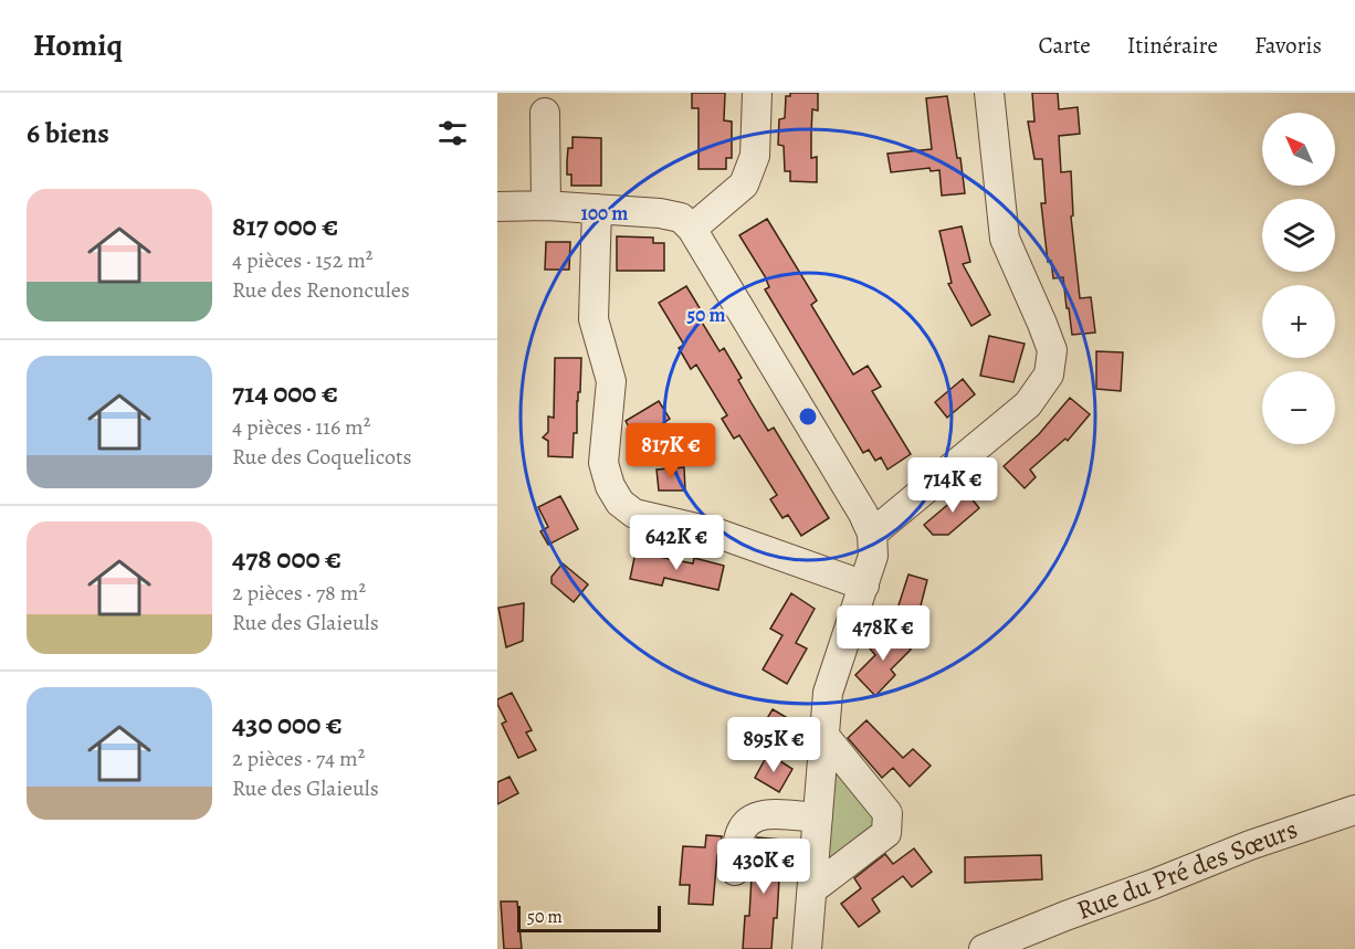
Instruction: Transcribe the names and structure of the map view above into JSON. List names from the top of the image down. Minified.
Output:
{"streets":{"street":["Rue du Pré des Sœurs"]},"scale_bar":"50 m","north":"top left","page":{"header":"Homiq","nav":["Carte","Itinéraire","Favoris"],"heading":"6 biens","map_buttons":["+","−"],"list":[{"name":"817 000 €","note":"4 pièces · 152 m² · Rue des Renoncules"},{"name":"714 000 €","note":"4 pièces · 116 m² · Rue des Coquelicots"},{"name":"478 000 €","note":"2 pièces · 78 m² · Rue des Glaieuls"},{"name":"430 000 €","note":"2 pièces · 74 m² · Rue des Glaieuls"}],"price":["817K €","714K €","642K €","478K €","895K €","430K €"],"scale":"50 m"},"rings":["100 m","50 m"]}
